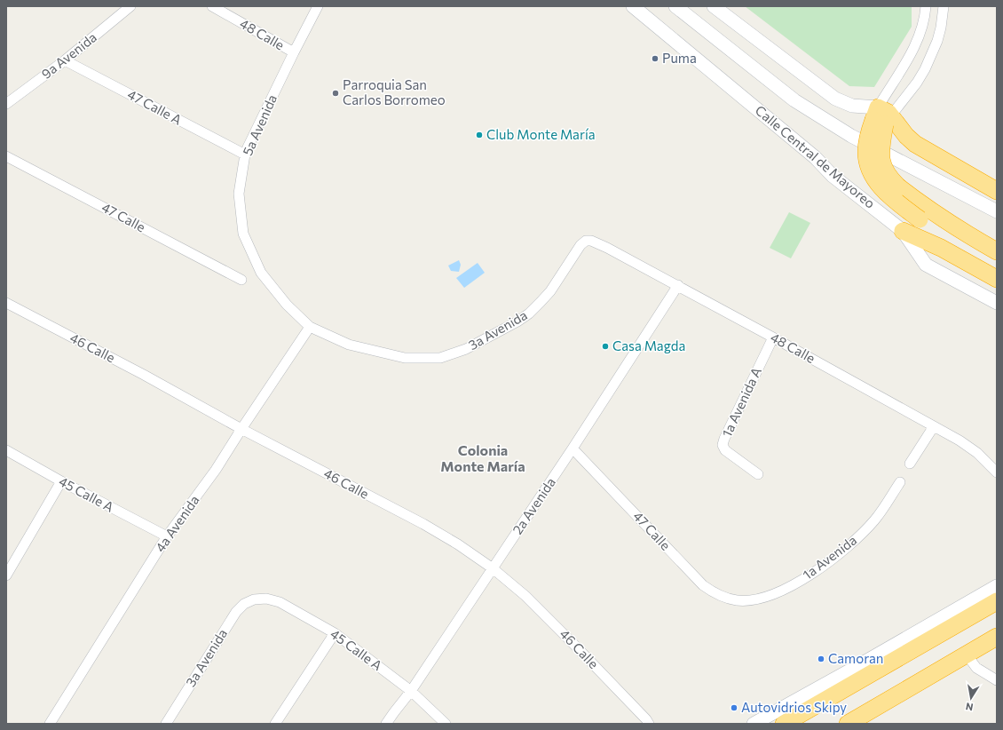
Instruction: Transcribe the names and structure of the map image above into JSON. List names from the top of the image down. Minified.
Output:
{"streets":{"main road":["Calle Central de Mayoreo"],"street":["48 Calle","9a Avenida","47 Calle A","5a Avenida","47 Calle","3a Avenida","46 Calle","1a Avenida A","45 Calle A","2a Avenida","4a Avenida","1a Avenida"]},"crossings":[["48 Calle","5a Avenida"],["48 Calle","3a Avenida"],["48 Calle","1a Avenida A"],["48 Calle","2a Avenida"],["9a Avenida","47 Calle A"],["47 Calle A","5a Avenida"],["5a Avenida","3a Avenida"],["5a Avenida","4a Avenida"],["47 Calle","2a Avenida"],["47 Calle","1a Avenida"],["3a Avenida","45 Calle A"],["3a Avenida","4a Avenida"],["46 Calle","2a Avenida"],["46 Calle","4a Avenida"],["45 Calle A","2a Avenida"],["45 Calle A","4a Avenida"]],"districts":["Colonia Monte María"],"places":["Puma","Parroquia San Carlos Borromeo","Club Monte María","Casa Magda","Camoran","Autovidrios Skipy"],"north":"bottom"}
